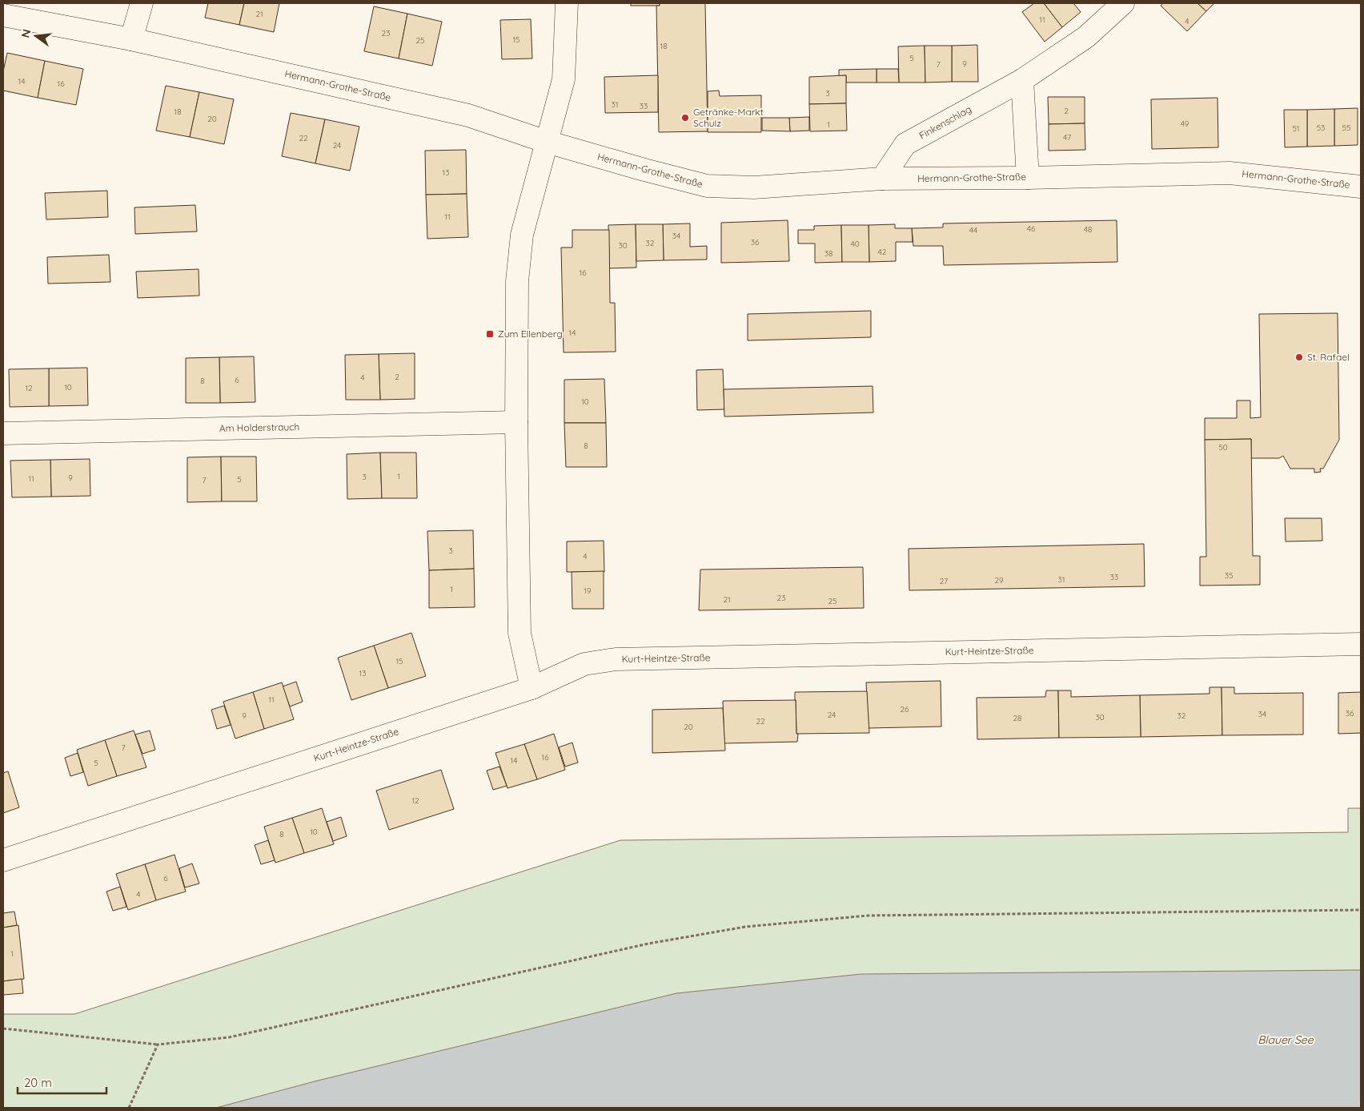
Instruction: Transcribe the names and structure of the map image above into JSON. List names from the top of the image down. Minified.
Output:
{"streets":{"street":["Hermann-Grothe-Straße","Finkenschlag","Am Holderstrauch","Kurt-Heintze-Straße"]},"crossings":[["Hermann-Grothe-Straße","Finkenschlag"]],"water":["Blauer See"],"places":{"other":["Getränke-Markt Schulz","St. Rafael"],"transit":["Zum Ellenberg"]},"house_numbers":["21","11","4","23","15","25","18","5","9","7","14","16","3","31","33","2","18","20","49","1","53","55","51","47","22","24","13","11","46","48","44","34","36","32","40","30","42","38","16","14","2","4","6","8","10","12","10","8","50","1","3","9","11","5","7","3","4","35","33","31","29","27","1","19","23","21","25","15","13","11","26","36","34","24","9","32","30","28","22","20","7","16","14","5","12","10","8","6","4","1"],"scale_bar":"20 m","north":"left"}
